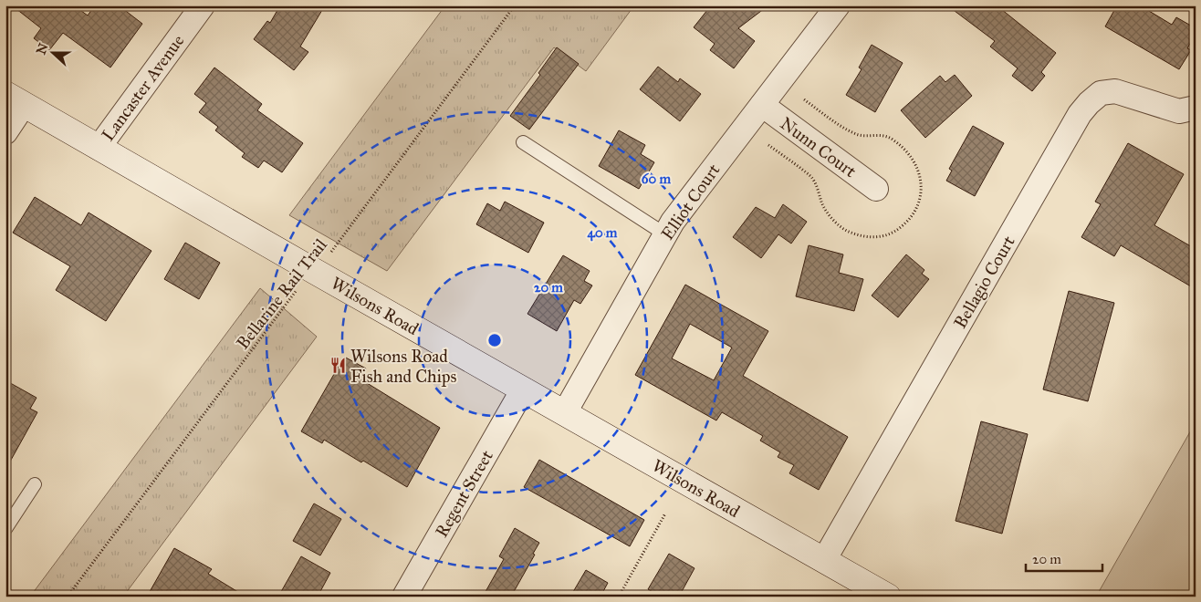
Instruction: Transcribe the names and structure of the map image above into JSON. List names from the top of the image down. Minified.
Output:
{"streets":{"street":["Lancaster Avenue","Nunn Court","Elliot Court","Bellagio Court","Wilsons Road","Regent Street"],"path":["Bellarine Rail Trail"]},"crossings":[["Lancaster Avenue","Wilsons Road"],["Nunn Court","Elliot Court"],["Elliot Court","Wilsons Road"],["Bellagio Court","Wilsons Road"],["Bellarine Rail Trail","Wilsons Road"],["Wilsons Road","Regent Street"]],"places":{"restaurant":["Wilsons Road Fish and Chips"]},"scale_bar":"20 m","north":"left","rings":["60 m","40 m","20 m"]}
